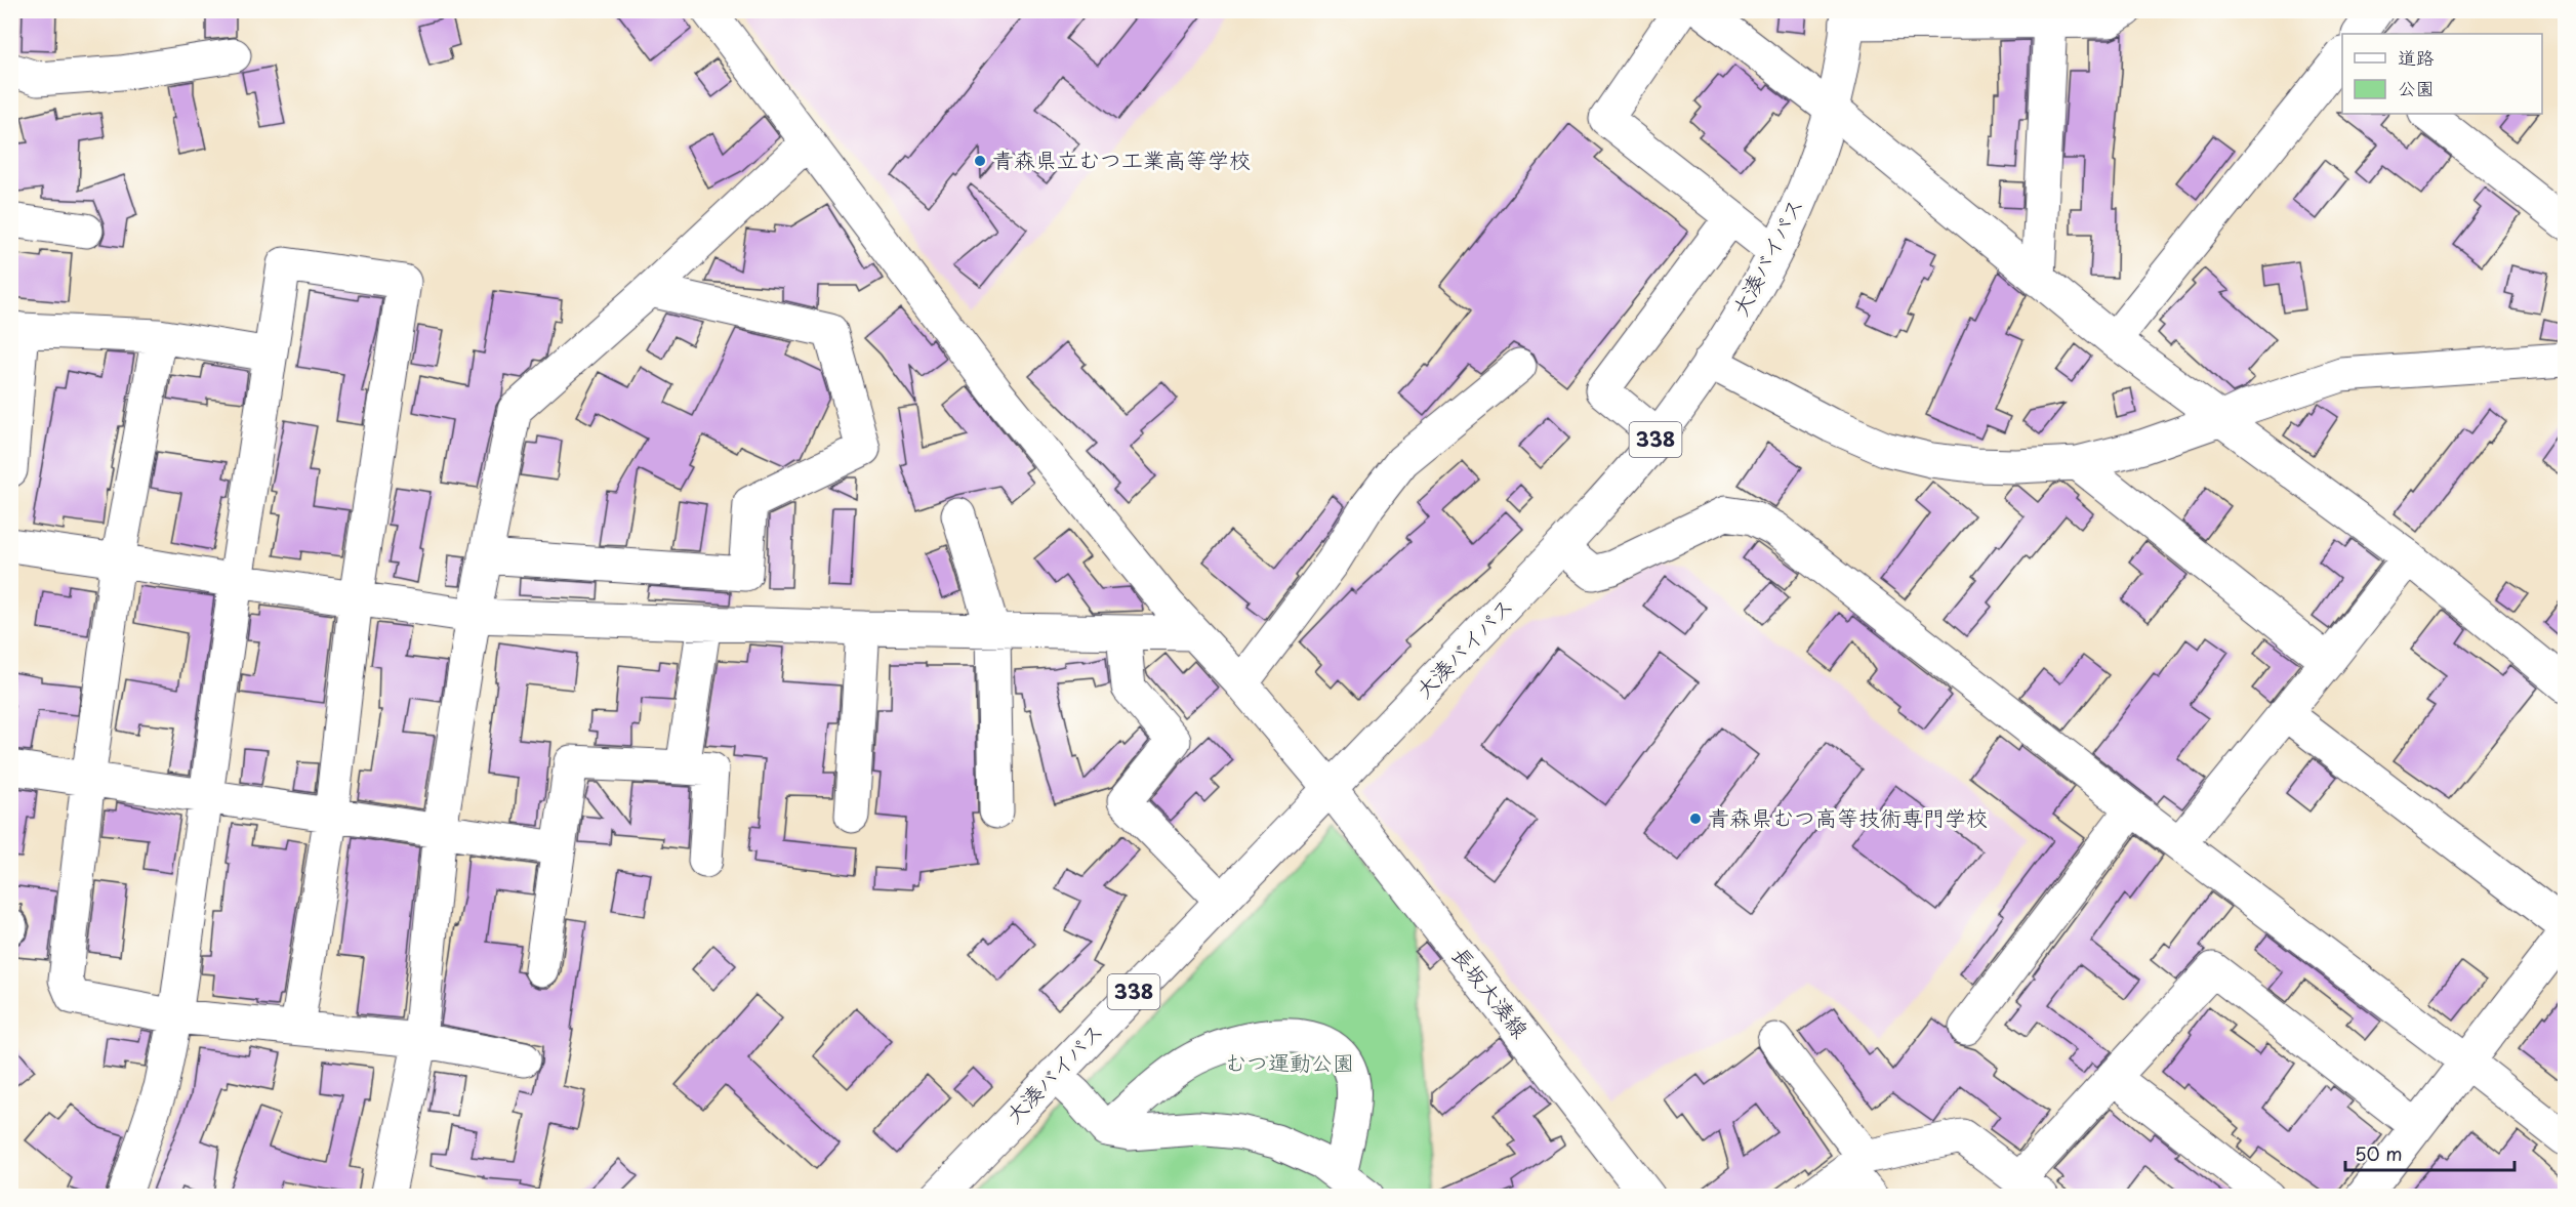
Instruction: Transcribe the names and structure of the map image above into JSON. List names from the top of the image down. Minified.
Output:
{"streets":{"main road":["大湊バイパス","338","長坂大湊線"]},"crossings":[["大湊バイパス","長坂大湊線"]],"parks":["むつ運動公園"],"places":["青森県立むつ工業高等学校","青森県むつ高等技術専門学校"],"legend":["道路","公園"],"scale_bar":"50 m"}
